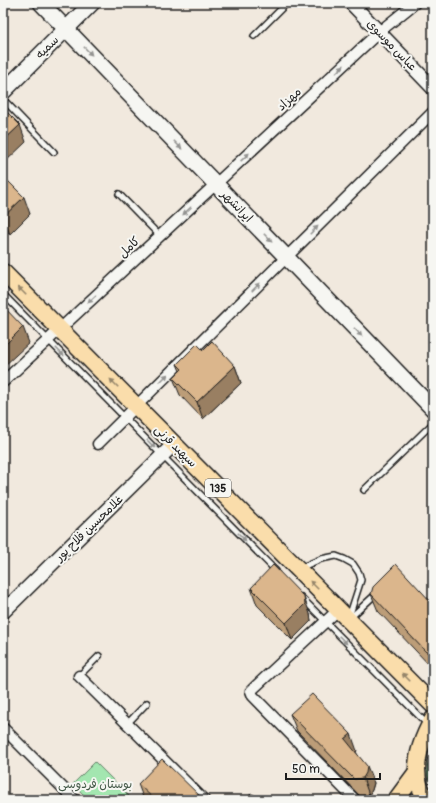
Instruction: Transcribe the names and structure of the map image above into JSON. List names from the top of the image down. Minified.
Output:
{"streets":{"main road":["سمیه","ایرانشهر","سپهبد قرنی","135"],"street":["عباس موسوی","مهزاد","کامل","غلامحسین فلاح‌ پور"]},"crossings":[["عباس موسوی","مهزاد"],["سمیه","ایرانشهر"],["مهزاد","ایرانشهر"],["مهزاد","کامل"],["ایرانشهر","کامل"],["کامل","سپهبد قرنی"],["سپهبد قرنی","غلامحسین فلاح‌ پور"]],"one_way":["مهزاد","ایرانشهر","کامل","سپهبد قرنی"],"parks":["بوستان فردوسی"],"scale_bar":"50 m"}
